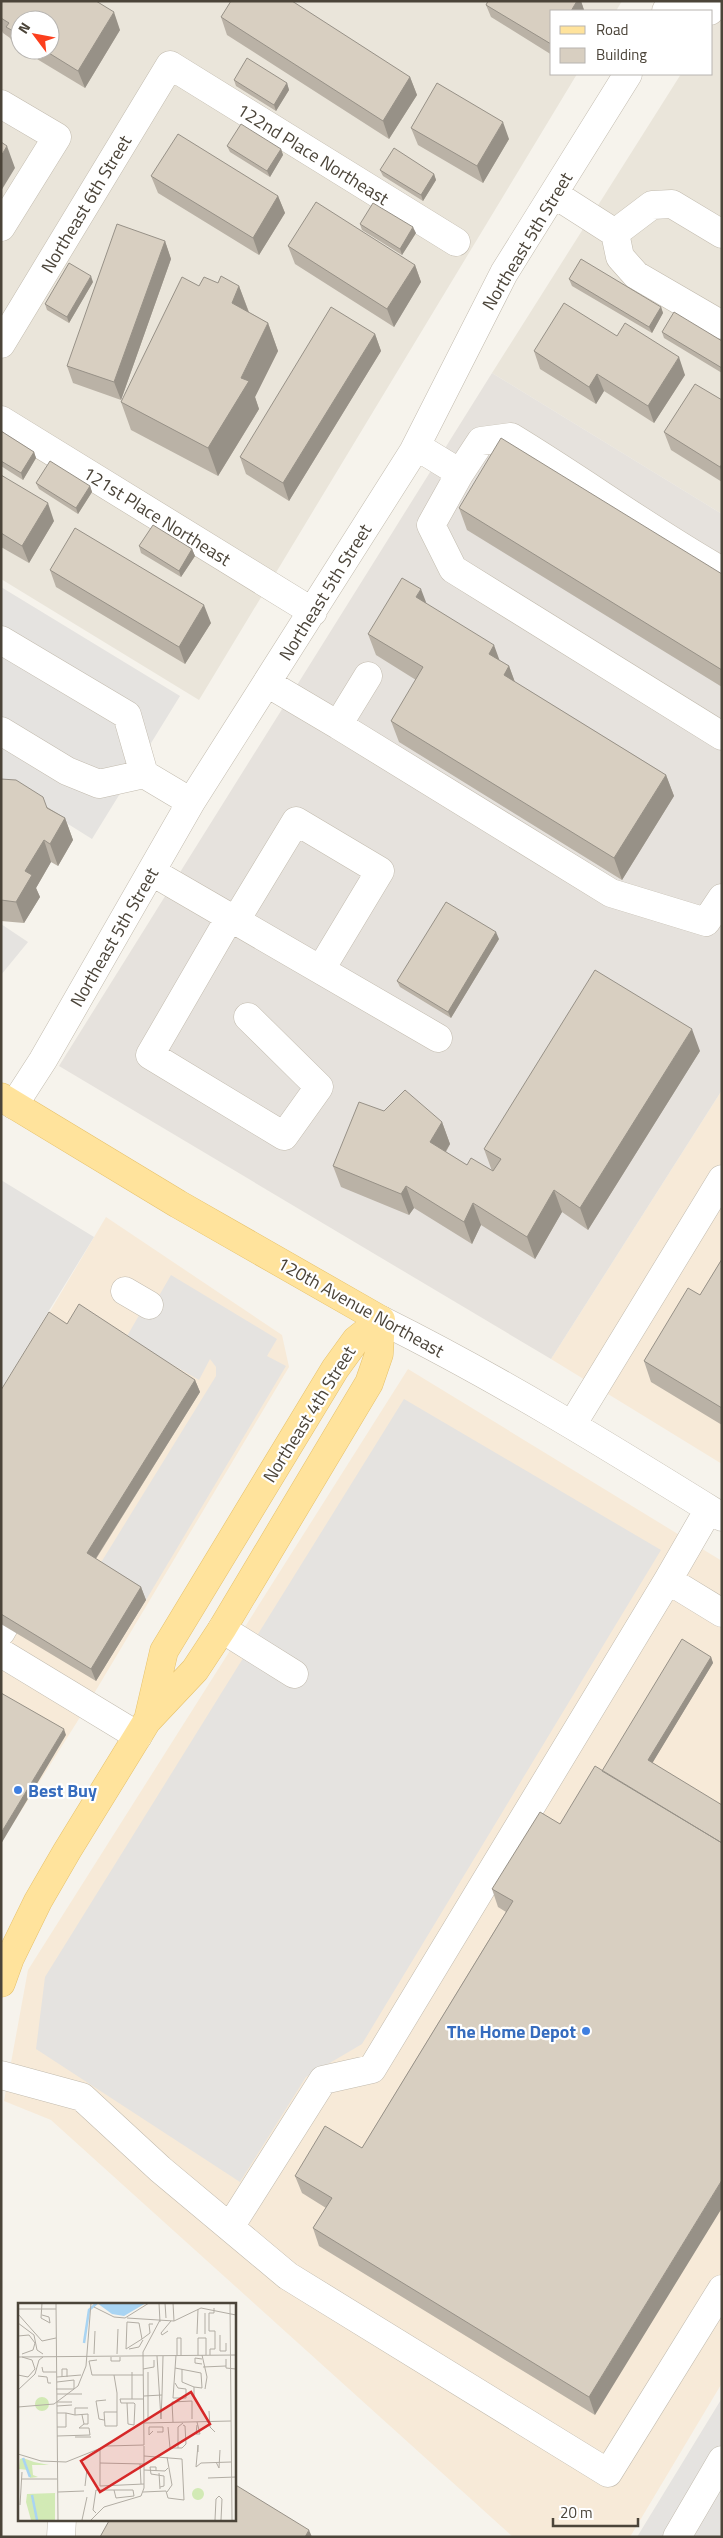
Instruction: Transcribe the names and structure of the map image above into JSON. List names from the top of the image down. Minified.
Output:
{"streets":{"main road":["120th Avenue Northeast","Northeast 4th Street"],"street":["122nd Place Northeast","Northeast 6th Street","Northeast 5th Street","121st Place Northeast"]},"crossings":[["122nd Place Northeast","Northeast 6th Street"],["Northeast 5th Street","121st Place Northeast"],["Northeast 5th Street","120th Avenue Northeast"],["120th Avenue Northeast","Northeast 4th Street"]],"places":["Best Buy","The Home Depot"],"legend":["Road","Building"],"scale_bar":"20 m","north":"top left"}
